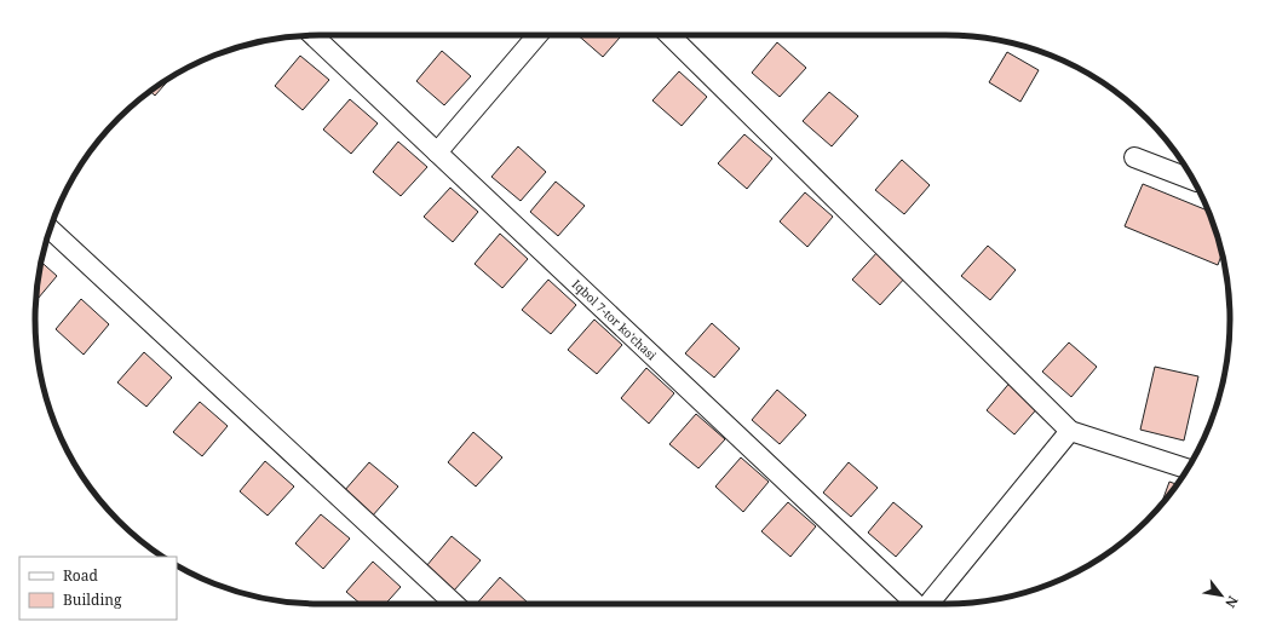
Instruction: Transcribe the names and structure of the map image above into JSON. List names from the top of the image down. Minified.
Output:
{"streets":{"street":["Iqbol 7-tor ko'chasi"]},"legend":["Road","Building"],"north":"bottom right"}
